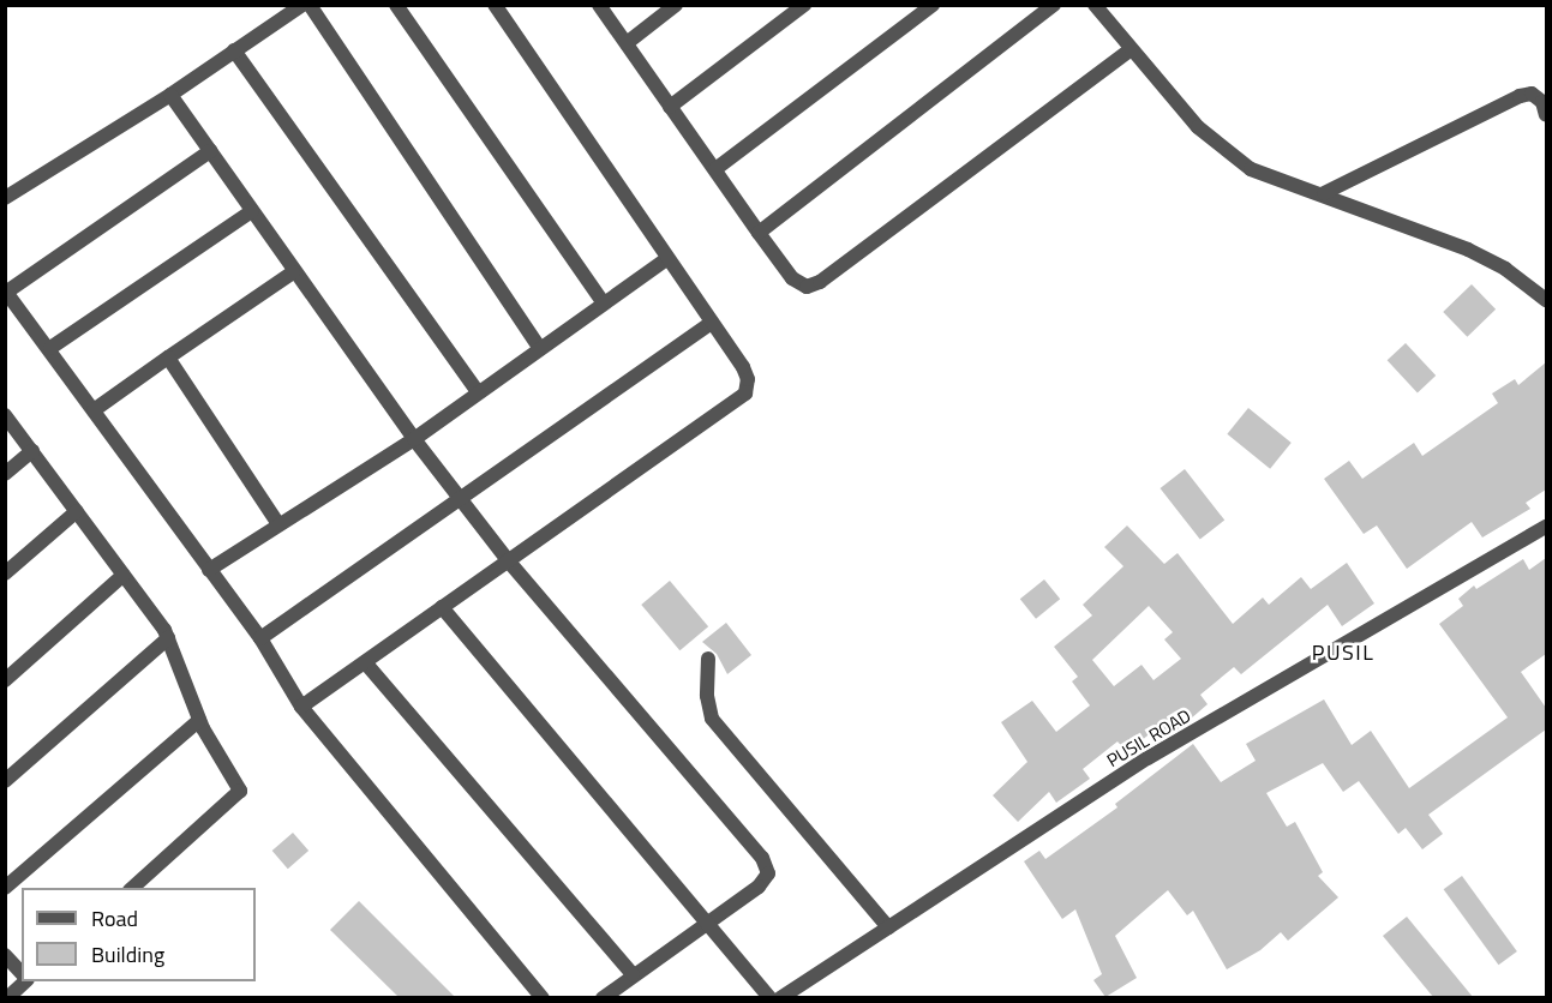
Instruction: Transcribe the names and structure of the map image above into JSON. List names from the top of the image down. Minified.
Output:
{"streets":{"street":["PUSIL ROAD"]},"districts":["PUSIL"],"legend":["Road","Building"]}
